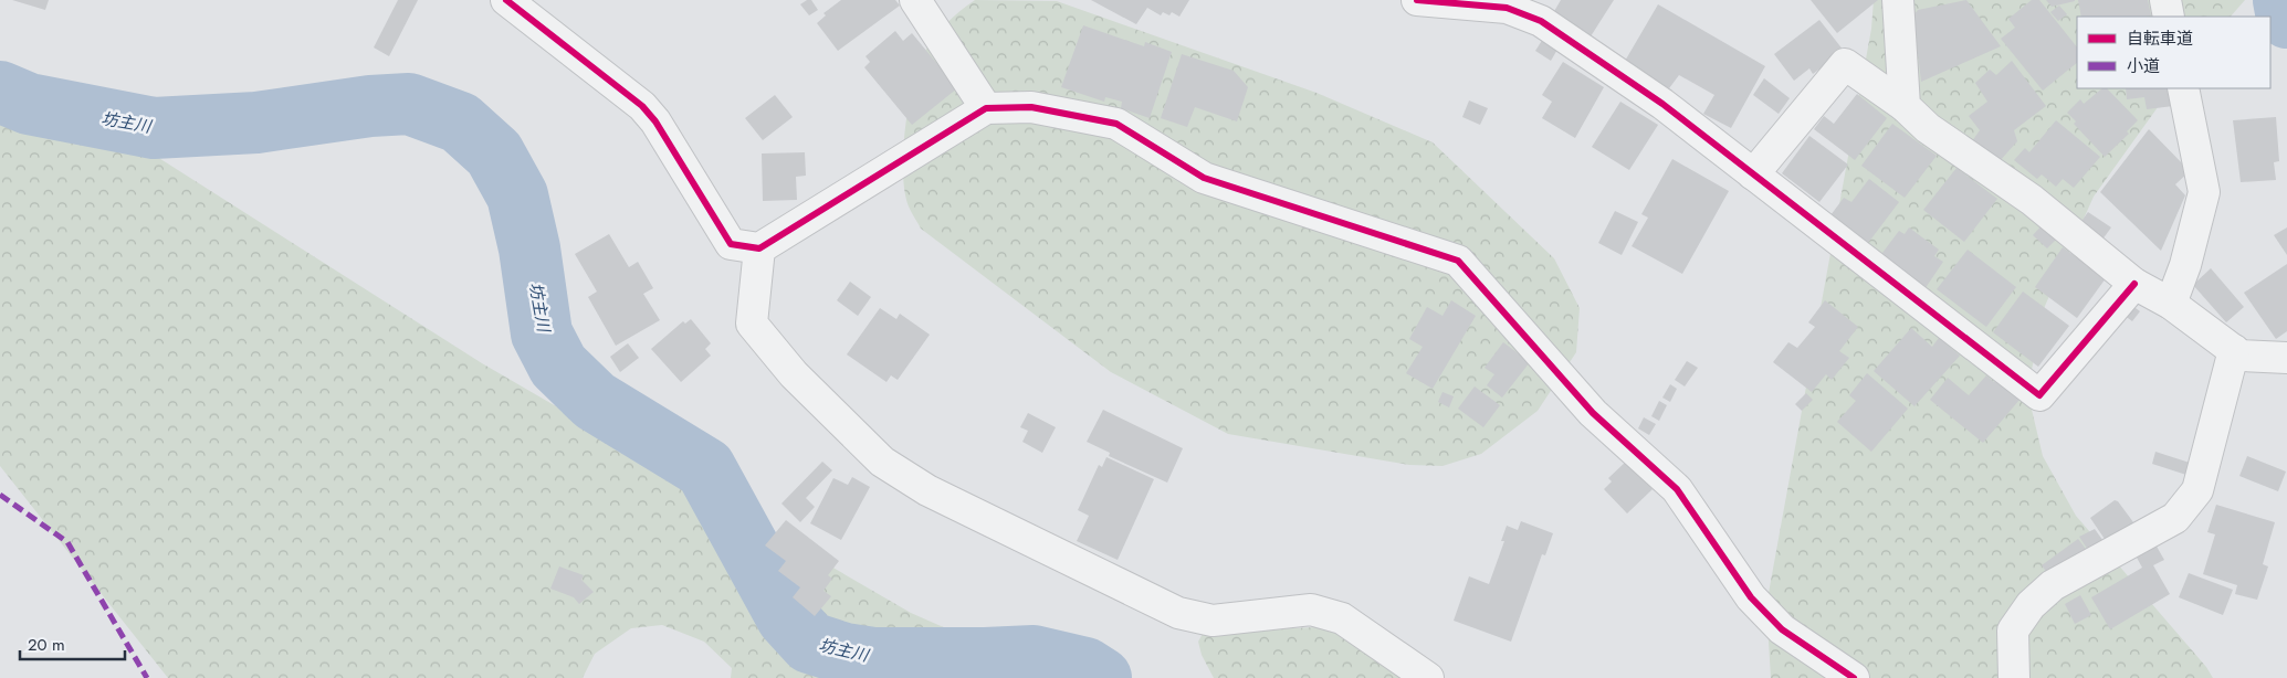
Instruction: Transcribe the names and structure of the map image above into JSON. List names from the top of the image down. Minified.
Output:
{"water":["坊主川"],"legend":["自転車道","小道"],"scale_bar":"20 m"}
